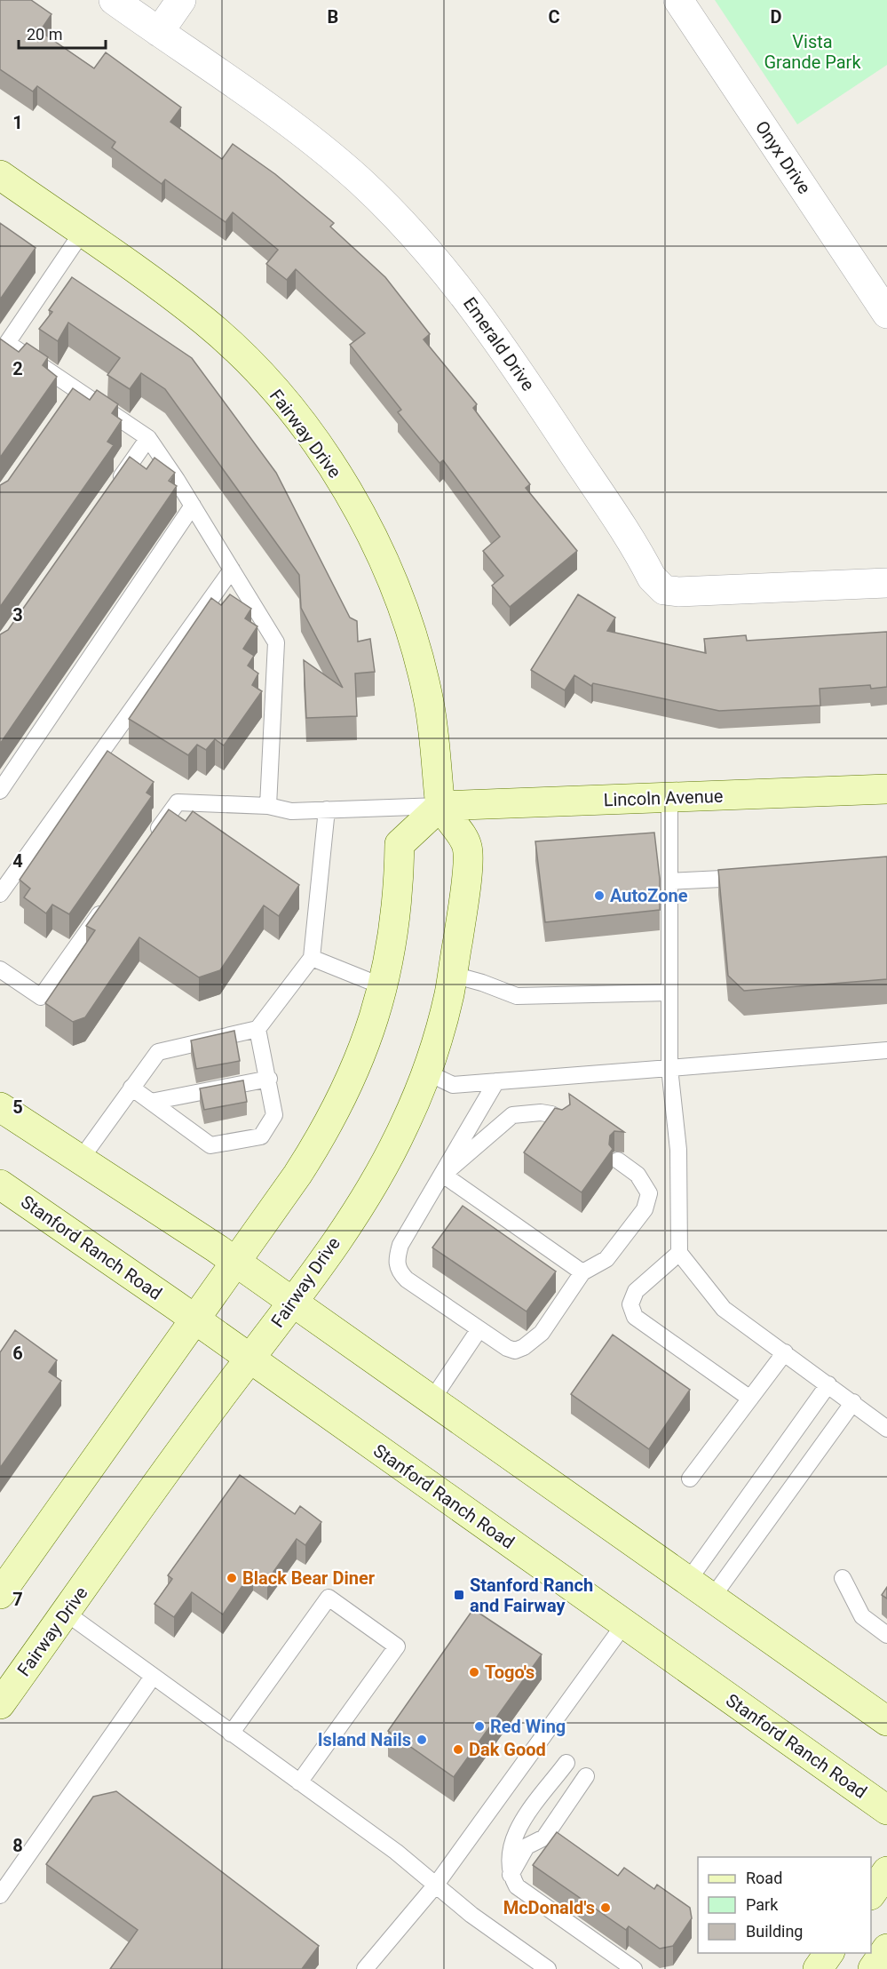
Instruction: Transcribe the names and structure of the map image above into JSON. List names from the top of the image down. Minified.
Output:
{"streets":{"main road":["Fairway Drive","Lincoln Avenue","Stanford Ranch Road"],"street":["Onyx Drive","Emerald Drive"]},"crossings":[["Fairway Drive","Lincoln Avenue"],["Fairway Drive","Stanford Ranch Road"]],"parks":["Vista Grande Park"],"places":{"other":["AutoZone","Black Bear Diner","Togo's","Red Wing","Island Nails","Dak Good","McDonald's"],"transit":["Stanford Ranch and Fairway"]},"legend":["Road","Park","Building"],"scale_bar":"20 m","grid":{"columns":["B","C","D"],"rows":["1","2","3","4","5","6","7","8"]}}
